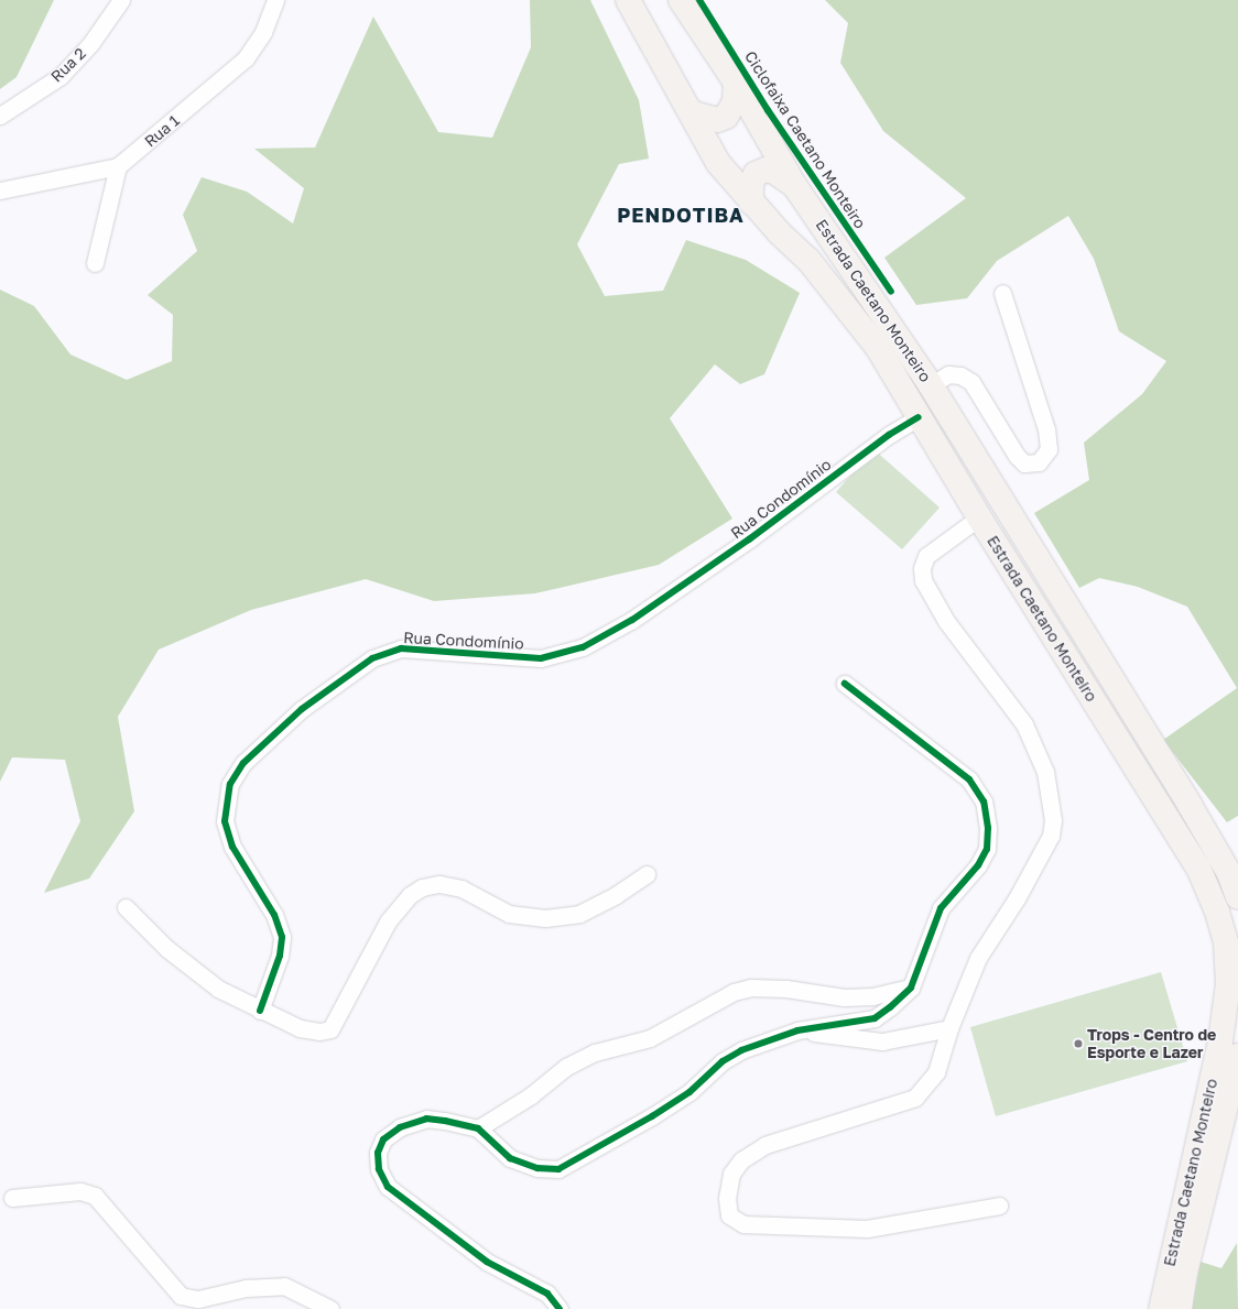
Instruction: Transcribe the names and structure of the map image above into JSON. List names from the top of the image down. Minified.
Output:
{"streets":{"main road":["Estrada Caetano Monteiro"],"street":["Rua 2","Rua 1","Rua Condomínio"],"cycle path":["Ciclofaixa Caetano Monteiro"]},"crossings":[["Estrada Caetano Monteiro","Rua Condomínio"]],"districts":["PENDOTIBA"],"places":["Trops - Centro de Esporte e Lazer"]}
